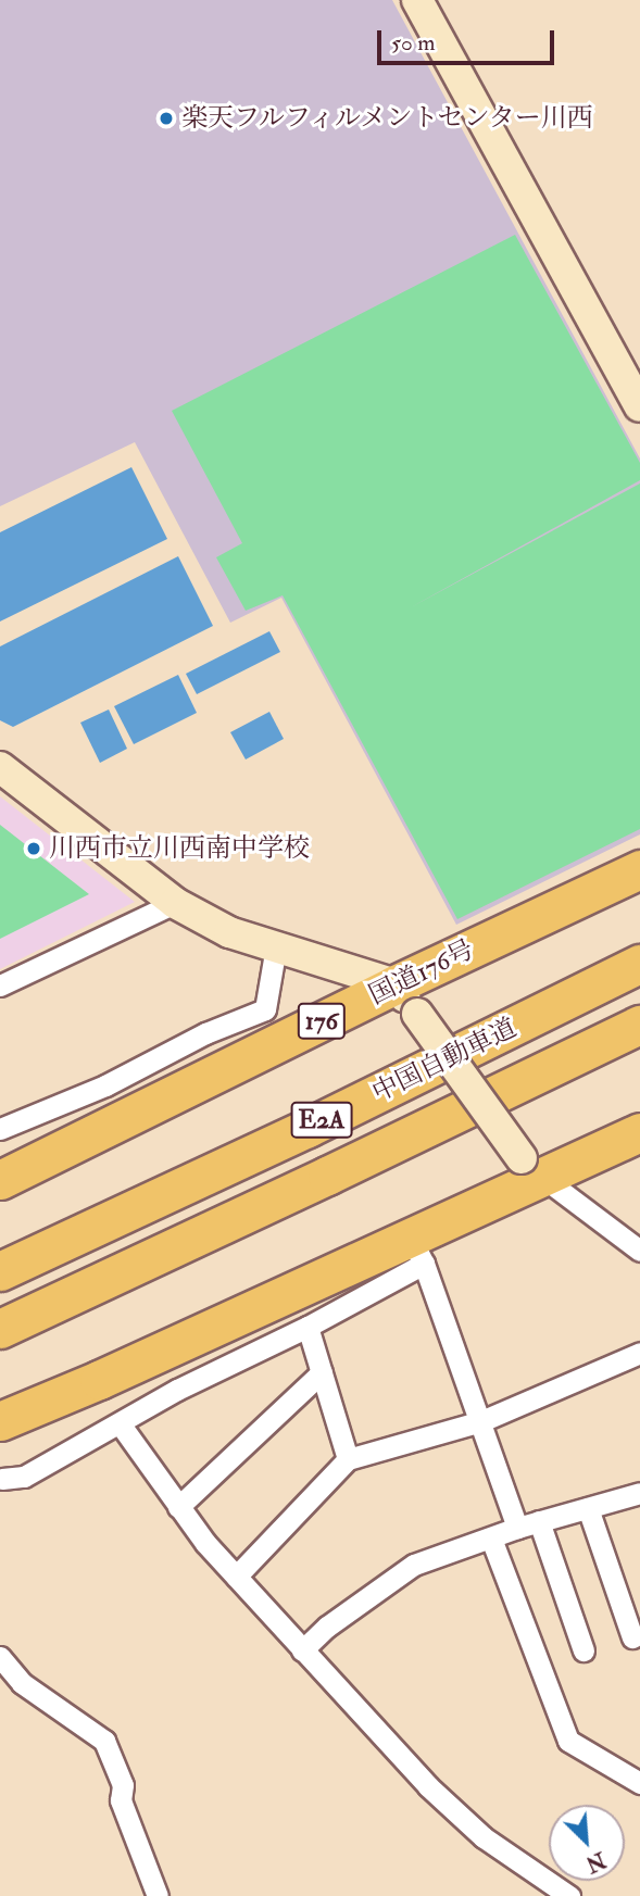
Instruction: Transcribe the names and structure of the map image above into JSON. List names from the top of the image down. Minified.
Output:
{"streets":{"highway":["国道176号","176","中国自動車道","E2A"]},"places":["楽天フルフィルメントセンター川西","川西市立川西南中学校"],"scale_bar":"50 m","north":"bottom right"}
